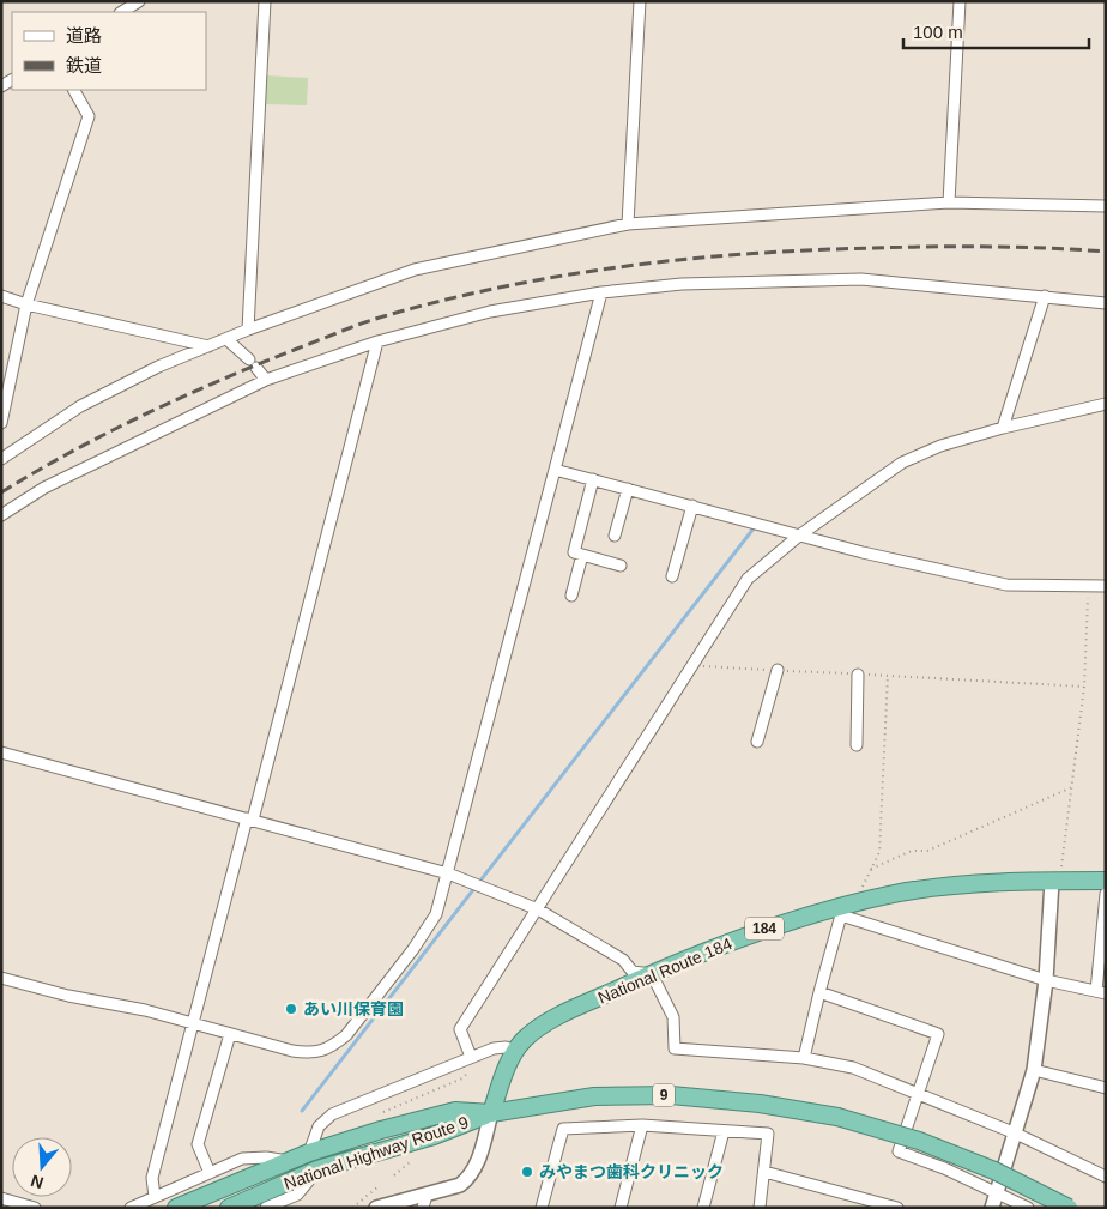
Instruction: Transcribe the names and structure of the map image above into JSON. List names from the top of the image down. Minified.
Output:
{"streets":{"highway":["184","National Route 184","9","National Highway Route 9"]},"crossings":[["National Route 184","National Highway Route 9"]],"places":["あい川保育園","みやまつ歯科クリニック"],"legend":["道路","鉄道"],"scale_bar":"100 m","north":"bottom"}
